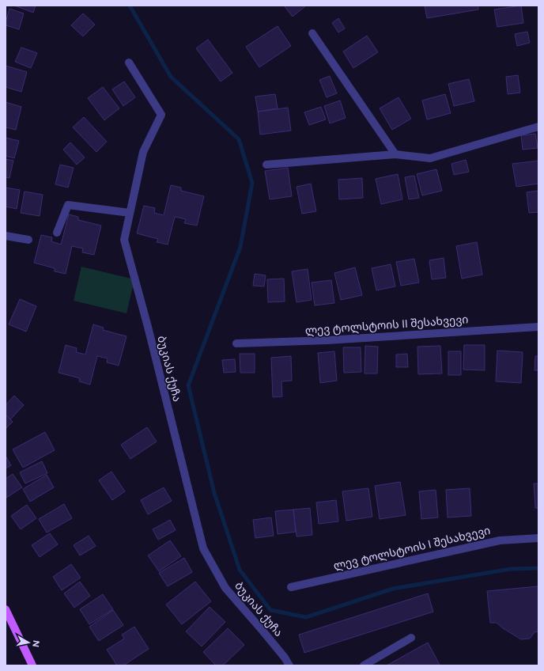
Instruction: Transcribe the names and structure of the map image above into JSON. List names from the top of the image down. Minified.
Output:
{"streets":{"street":["ლევ ტოლსტოის II შესახვევი","ბუკიას ქუჩა","ლევ ტოლსტოის I შესახვევი"]},"north":"right"}
